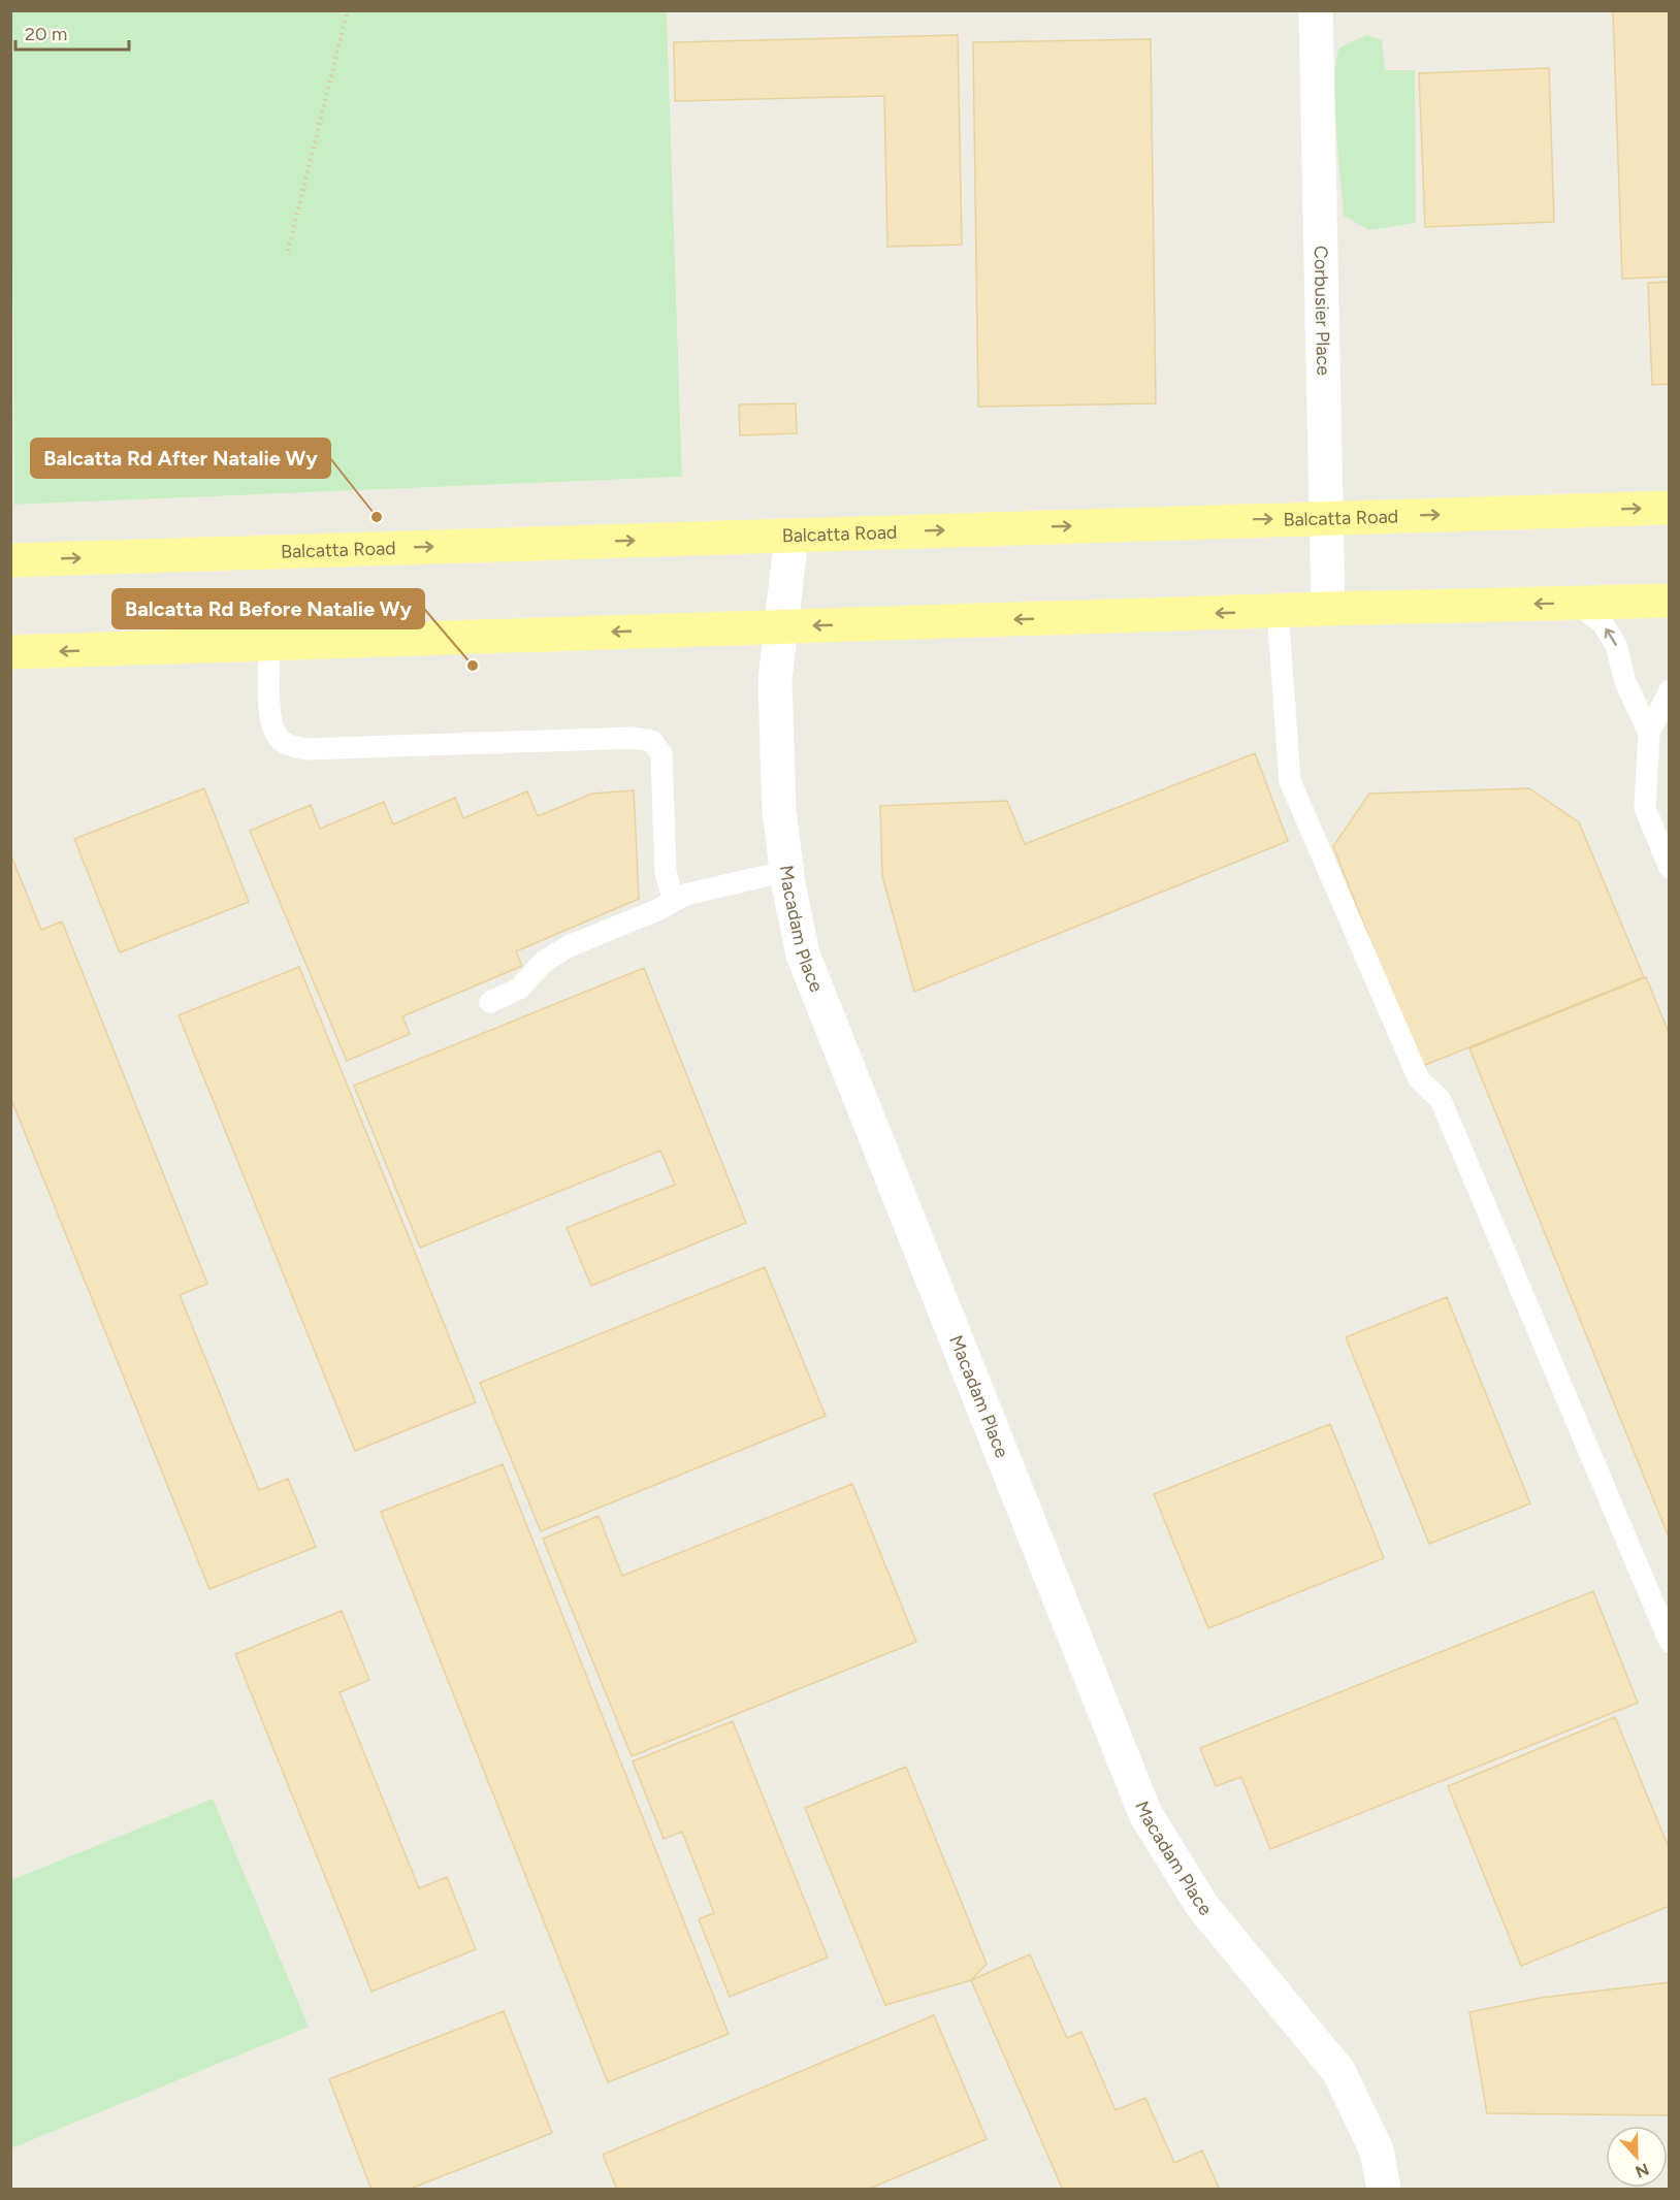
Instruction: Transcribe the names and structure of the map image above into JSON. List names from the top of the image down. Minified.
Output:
{"streets":{"main road":["Balcatta Road"],"street":["Corbusier Place","Macadam Place"]},"crossings":[["Corbusier Place","Balcatta Road"],["Balcatta Road","Macadam Place"]],"places":["Balcatta Rd After Natalie Wy","Balcatta Rd Before Natalie Wy"],"scale_bar":"20 m","north":"bottom"}
